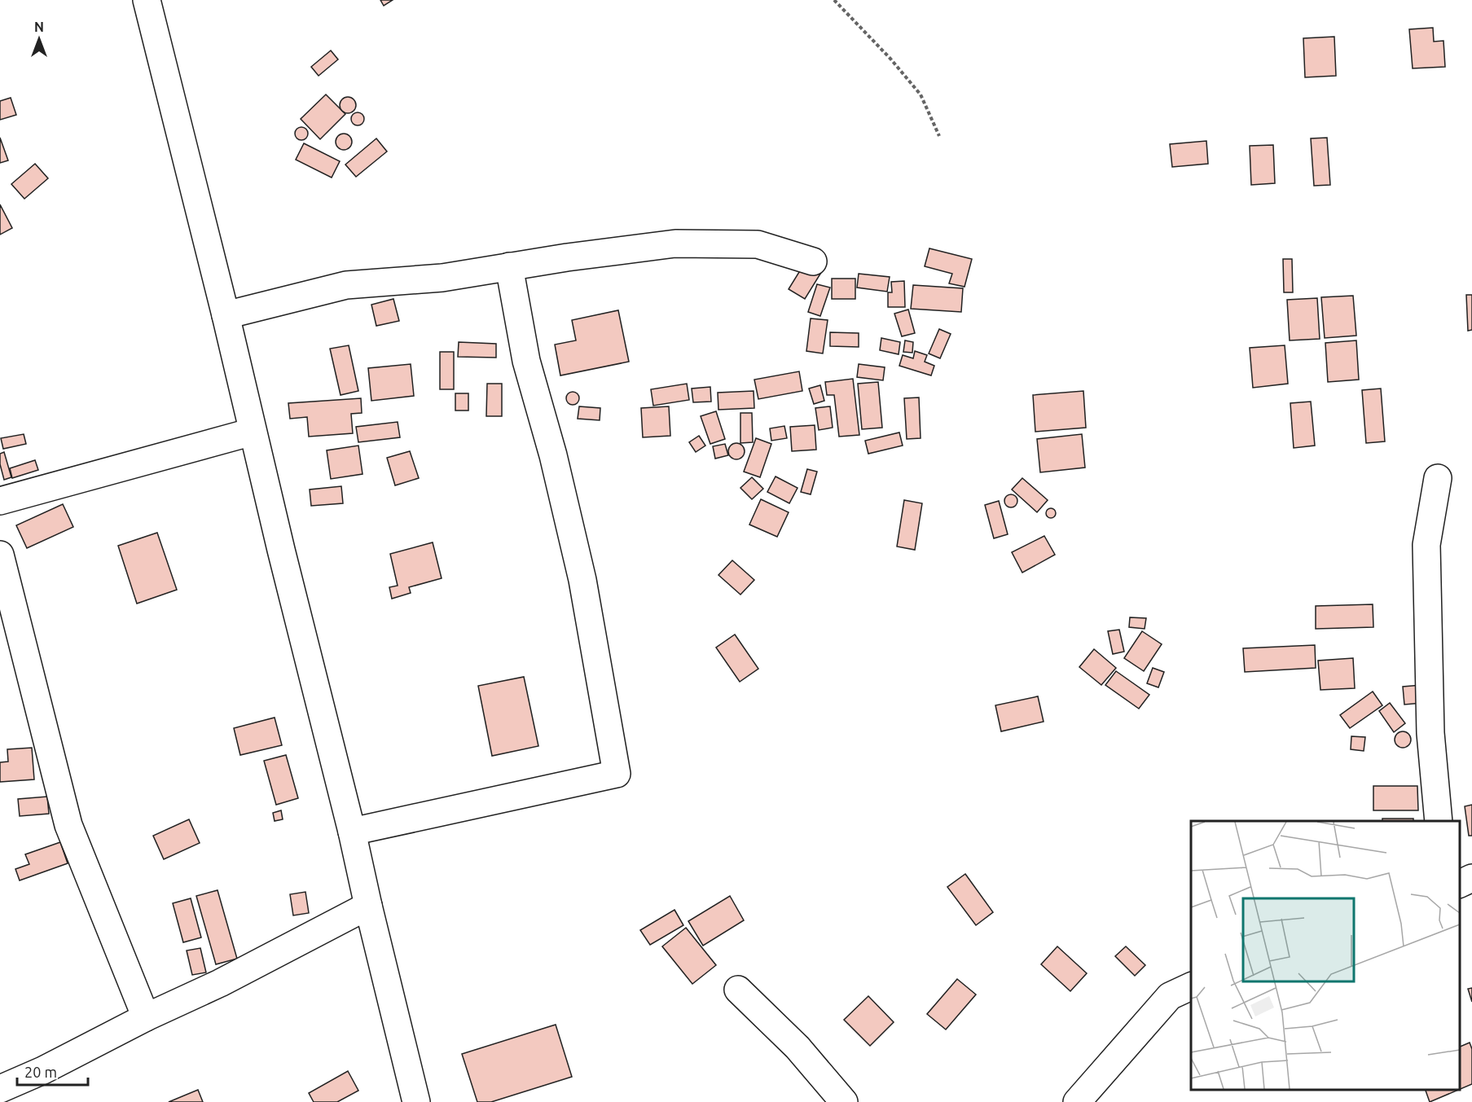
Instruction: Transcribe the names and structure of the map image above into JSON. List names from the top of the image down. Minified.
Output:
{"scale_bar":"20 m","north":"top"}
